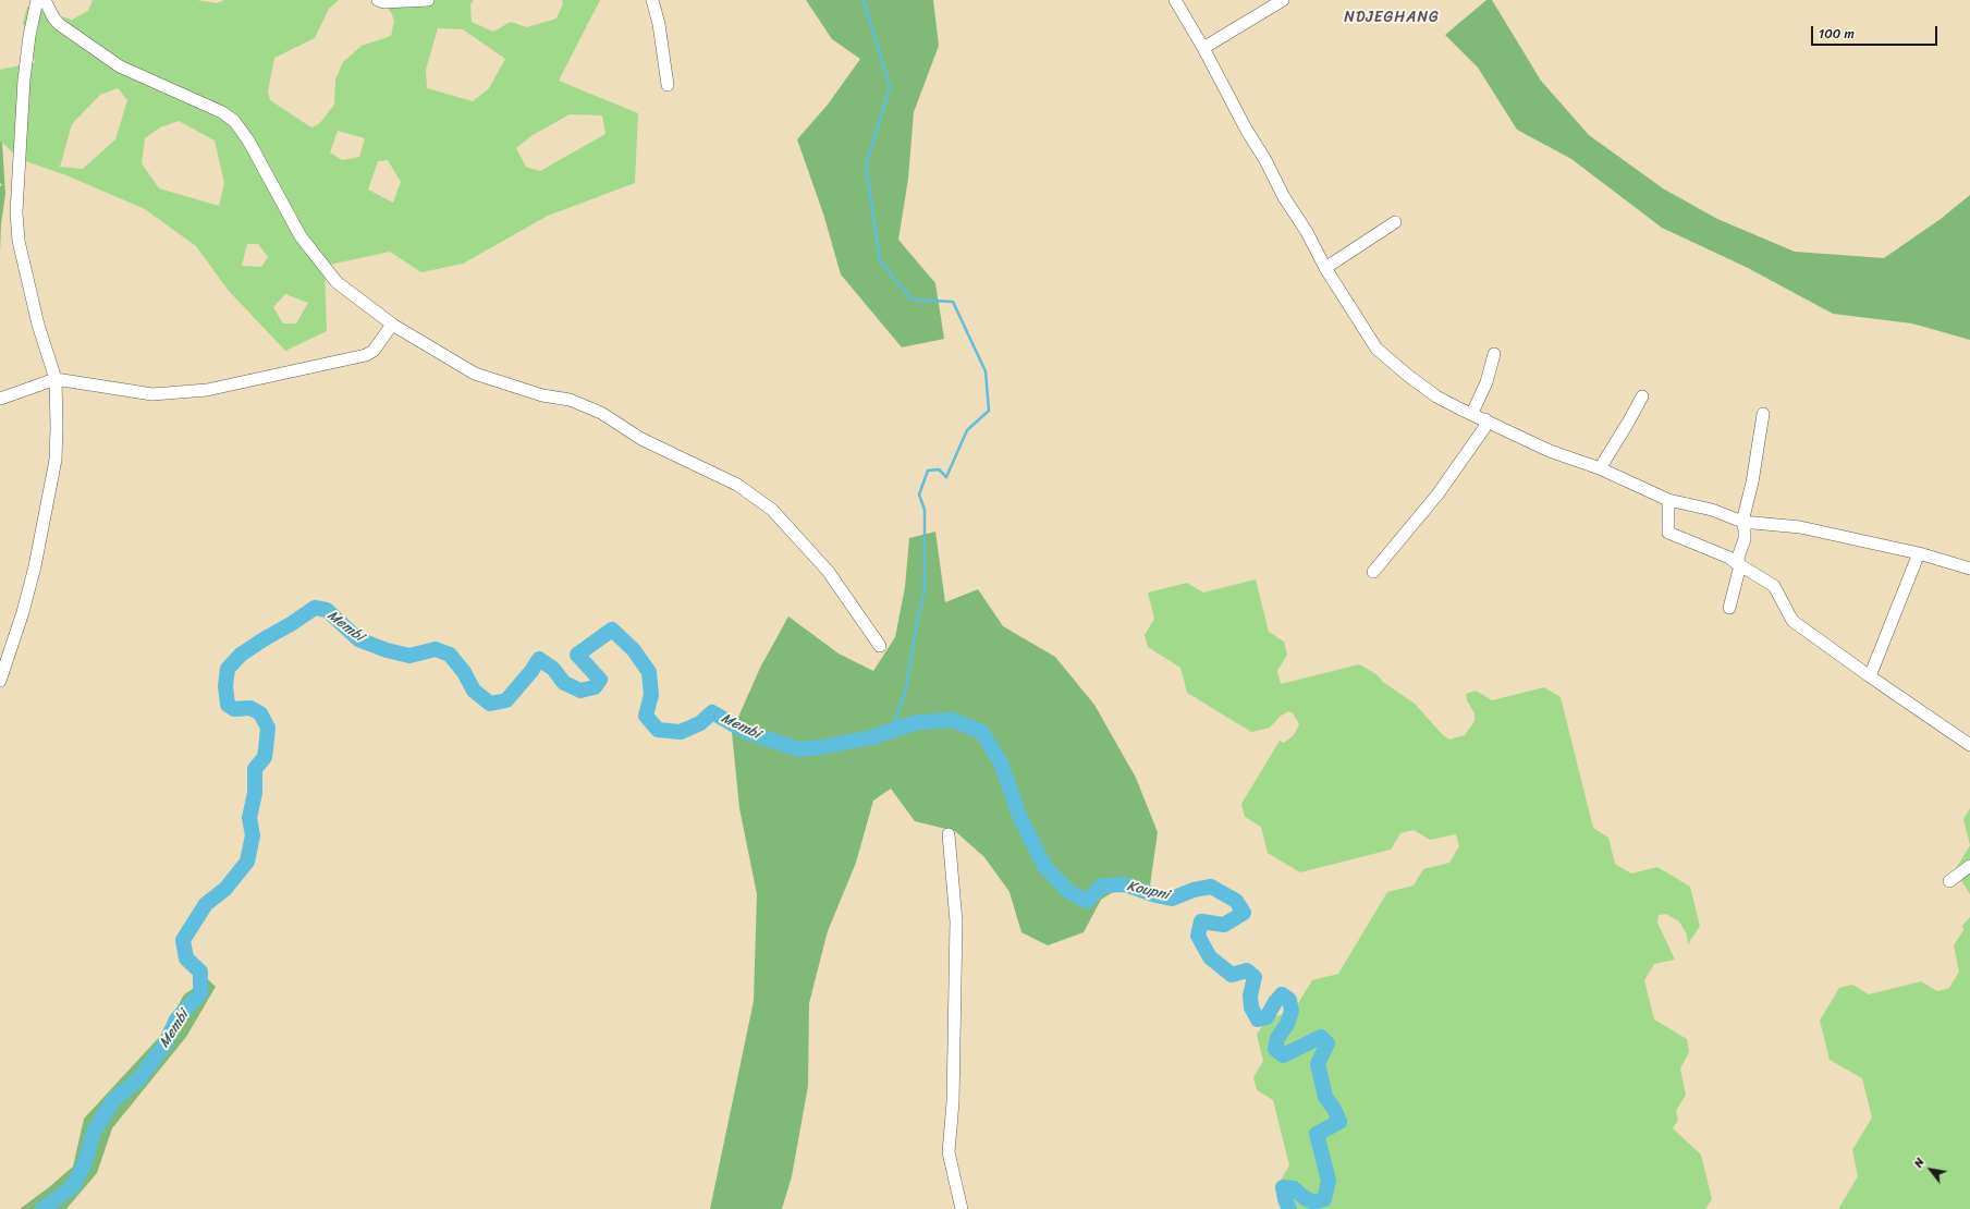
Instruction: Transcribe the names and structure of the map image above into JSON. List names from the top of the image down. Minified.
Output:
{"districts":["NDJEGHANG"],"water":["Membi","Koupni"],"scale_bar":"100 m","north":"top left"}
